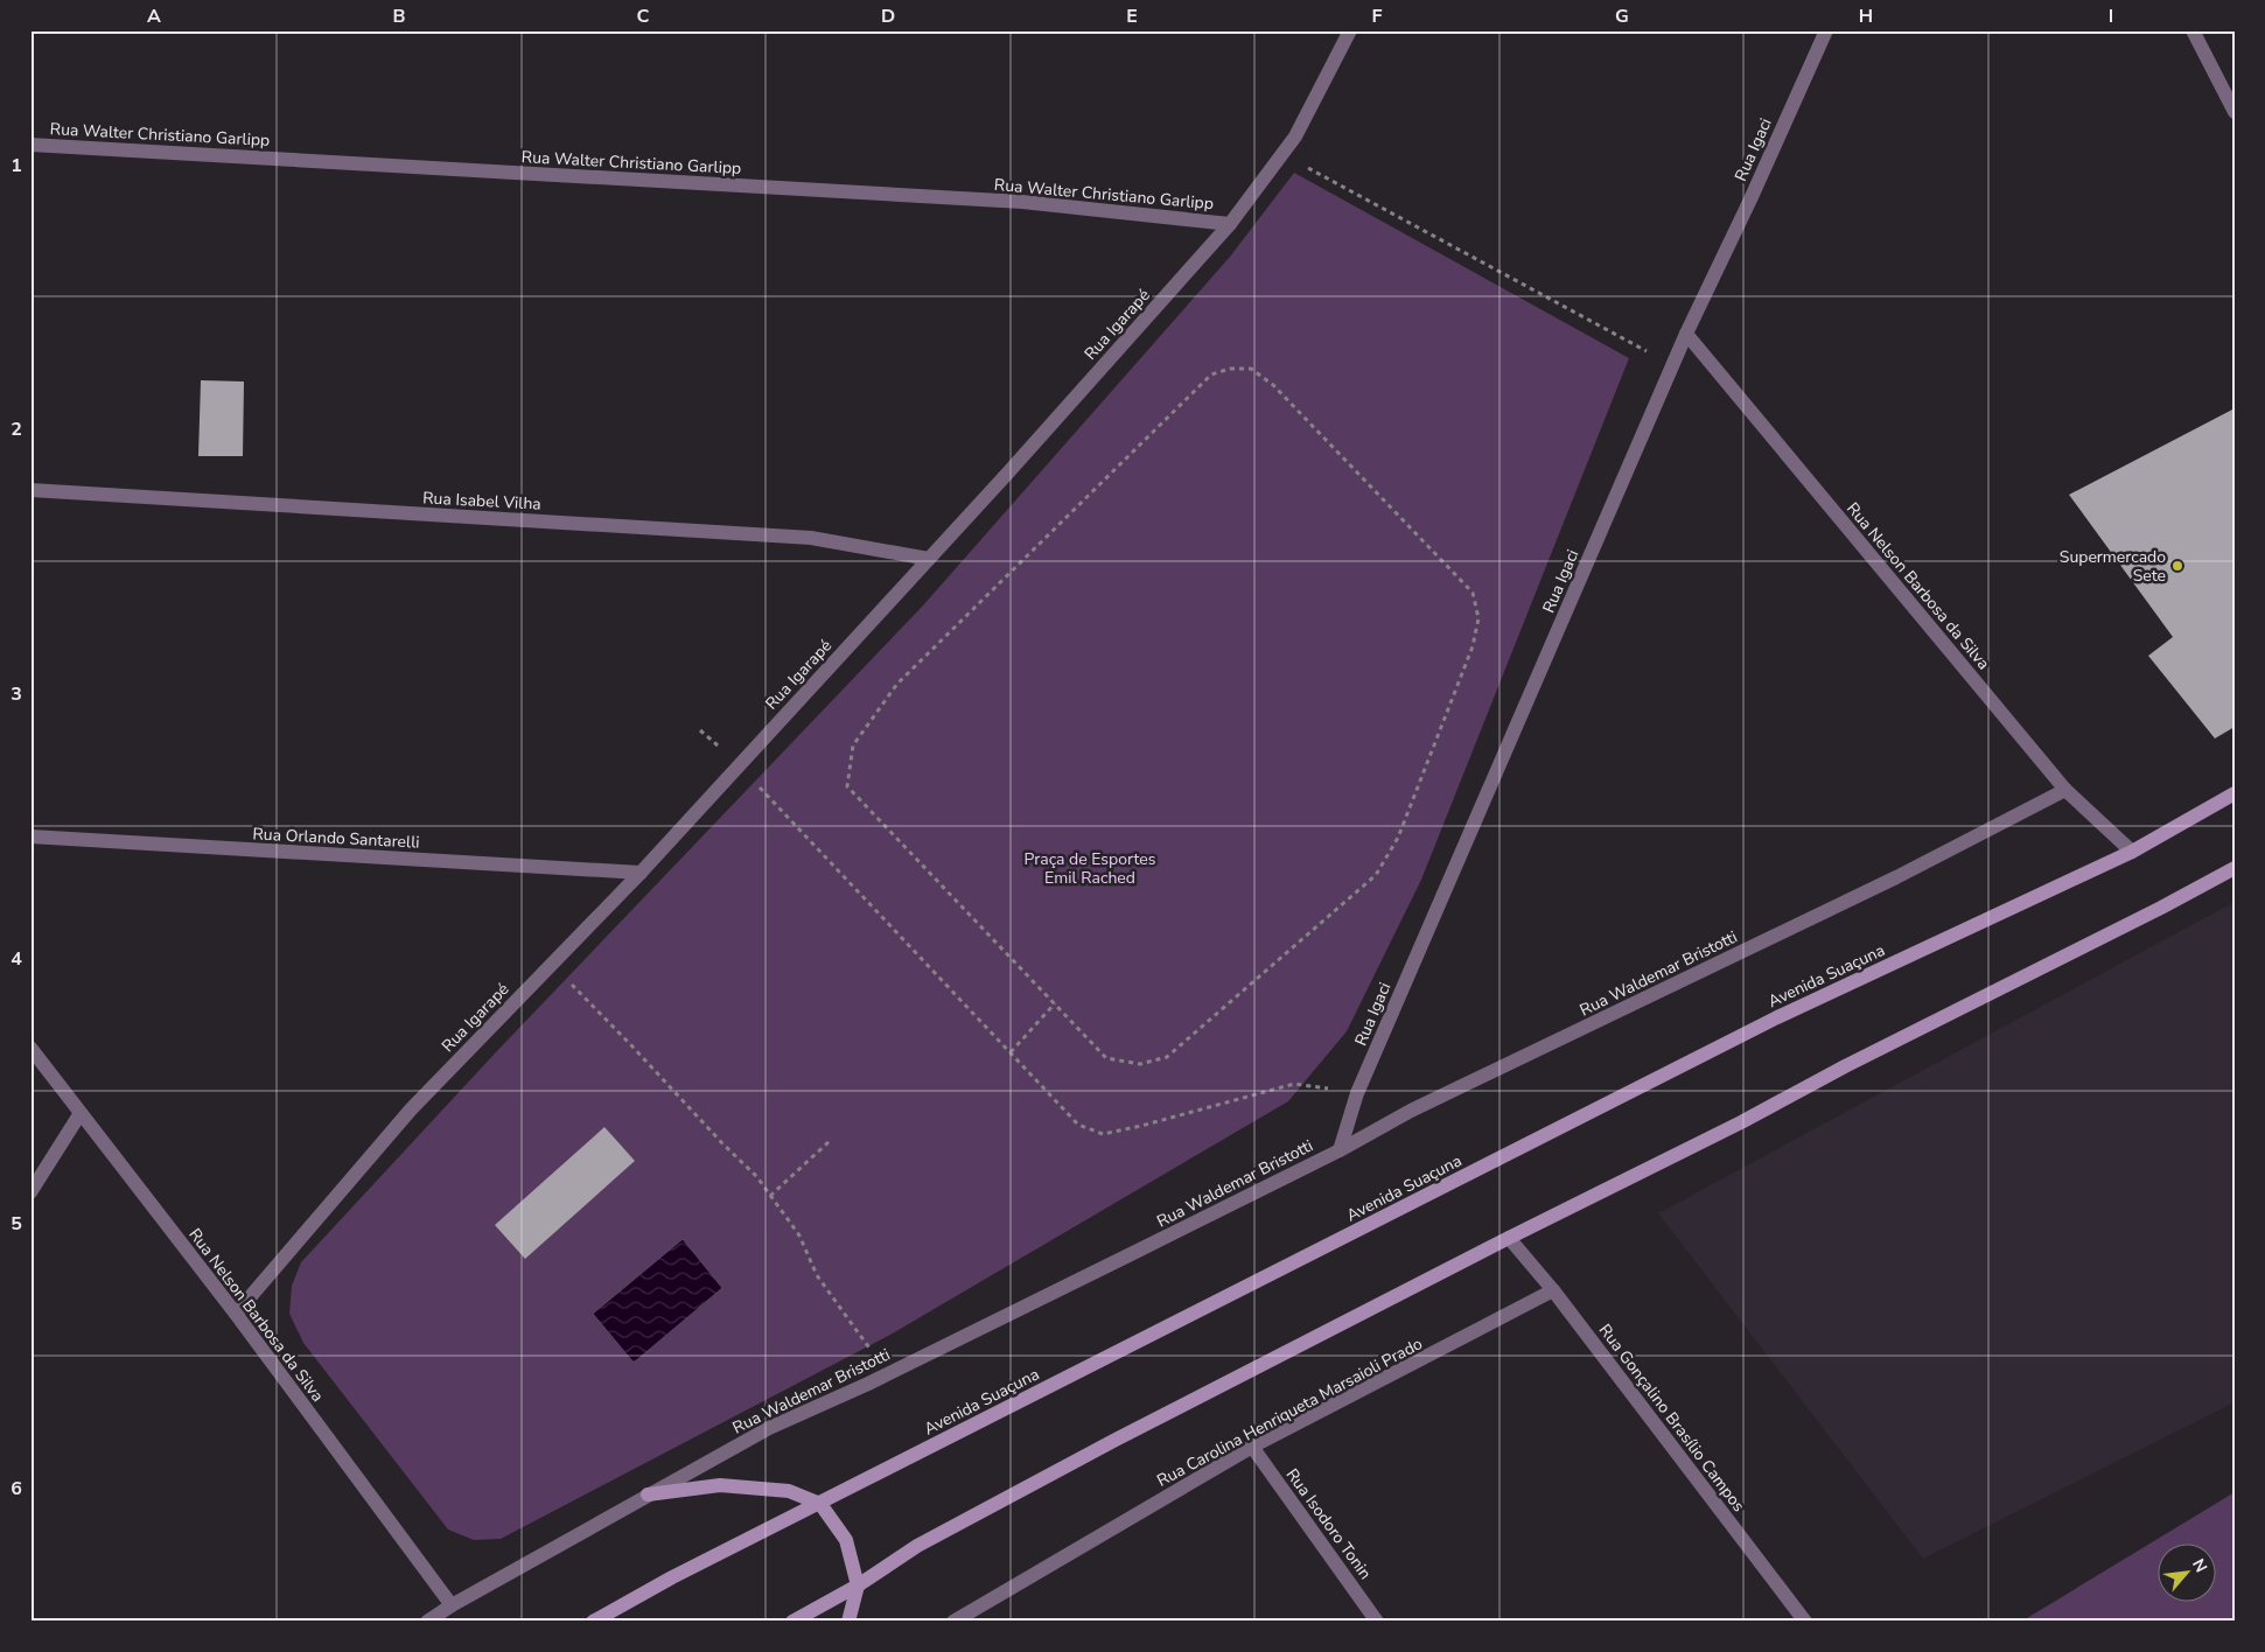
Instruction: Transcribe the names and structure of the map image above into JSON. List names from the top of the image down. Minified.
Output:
{"streets":{"main road":["Avenida Suaçuna"],"street":["Rua Walter Christiano Garlipp","Rua Igaci","Rua Igarapé","Rua Isabel Vilha","Rua Nelson Barbosa da Silva","Rua Orlando Santarelli","Rua Waldemar Bristotti","Rua Carolina Henriqueta Marsaioli Prado","Rua Gonçalino Brasílio Campos","Rua Isodoro Tonin"]},"crossings":[["Rua Walter Christiano Garlipp","Rua Igarapé"],["Rua Igaci","Rua Nelson Barbosa da Silva"],["Rua Igaci","Rua Waldemar Bristotti"],["Rua Igarapé","Rua Isabel Vilha"],["Rua Igarapé","Rua Nelson Barbosa da Silva"],["Rua Igarapé","Rua Orlando Santarelli"],["Rua Nelson Barbosa da Silva","Rua Waldemar Bristotti"],["Rua Nelson Barbosa da Silva","Avenida Suaçuna"],["Rua Carolina Henriqueta Marsaioli Prado","Rua Gonçalino Brasílio Campos"],["Rua Carolina Henriqueta Marsaioli Prado","Rua Isodoro Tonin"]],"parks":["Praça de Esportes Emil Rached"],"places":["Supermercado Sete"],"north":"top right","grid":{"columns":["A","B","C","D","E","F","G","H","I"],"rows":["1","2","3","4","5","6"]}}
